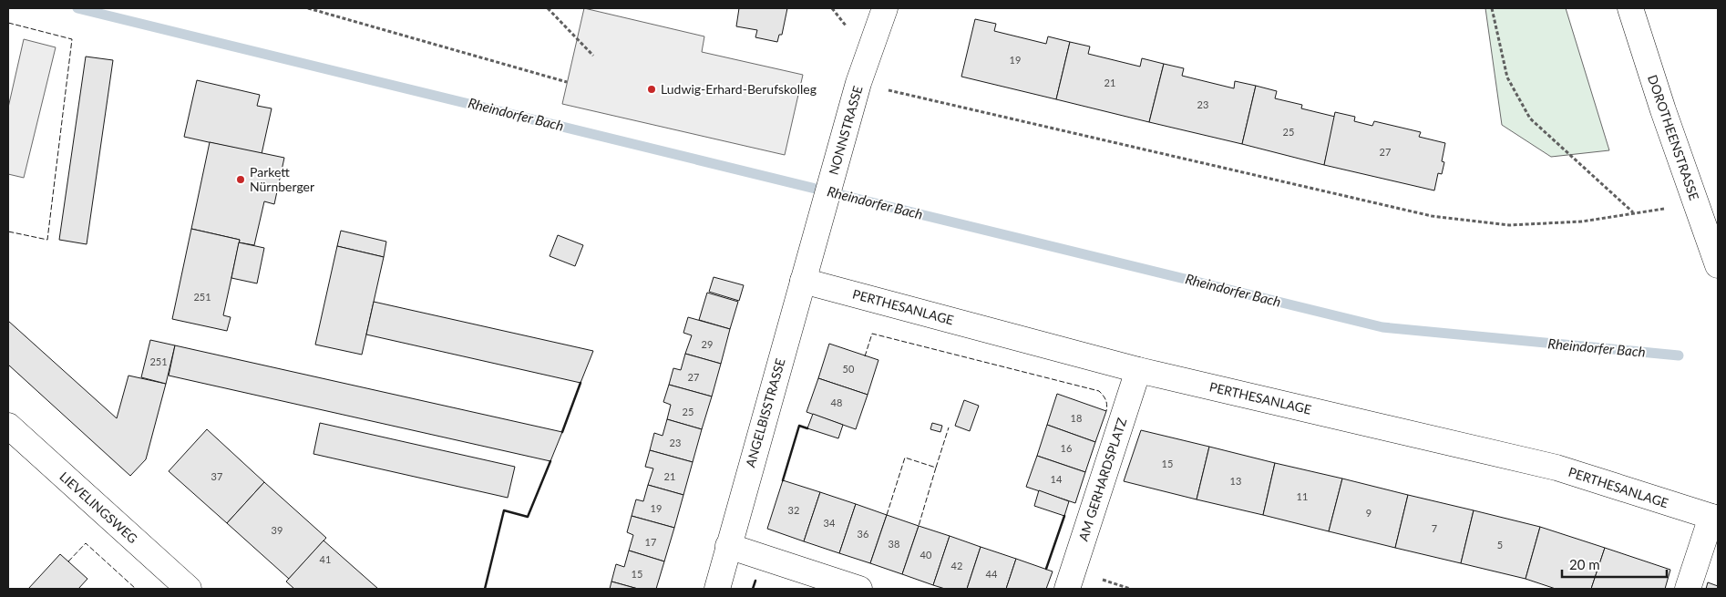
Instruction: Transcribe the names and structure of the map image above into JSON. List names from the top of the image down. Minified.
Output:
{"streets":{"street":["NONNSTRASSE","DOROTHEENSTRASSE","PERTHESANLAGE","ANGELBISSTRASSE","AM GERHARDSPLATZ","LIEVELINGSWEG"]},"crossings":[["NONNSTRASSE","PERTHESANLAGE"],["NONNSTRASSE","ANGELBISSTRASSE"],["PERTHESANLAGE","ANGELBISSTRASSE"],["PERTHESANLAGE","AM GERHARDSPLATZ"]],"water":["Rheindorfer Bach"],"places":["Ludwig-Erhard-Berufskolleg","Parkett Nürnberger"],"house_numbers":["19","21","23","25","27","251","29","251","50","27","48","25","18","23","16","15","37","21","14","13","11","19","32","9","34","7","39","36","17","38","5","40","41","42","15","44"],"scale_bar":"20 m"}
